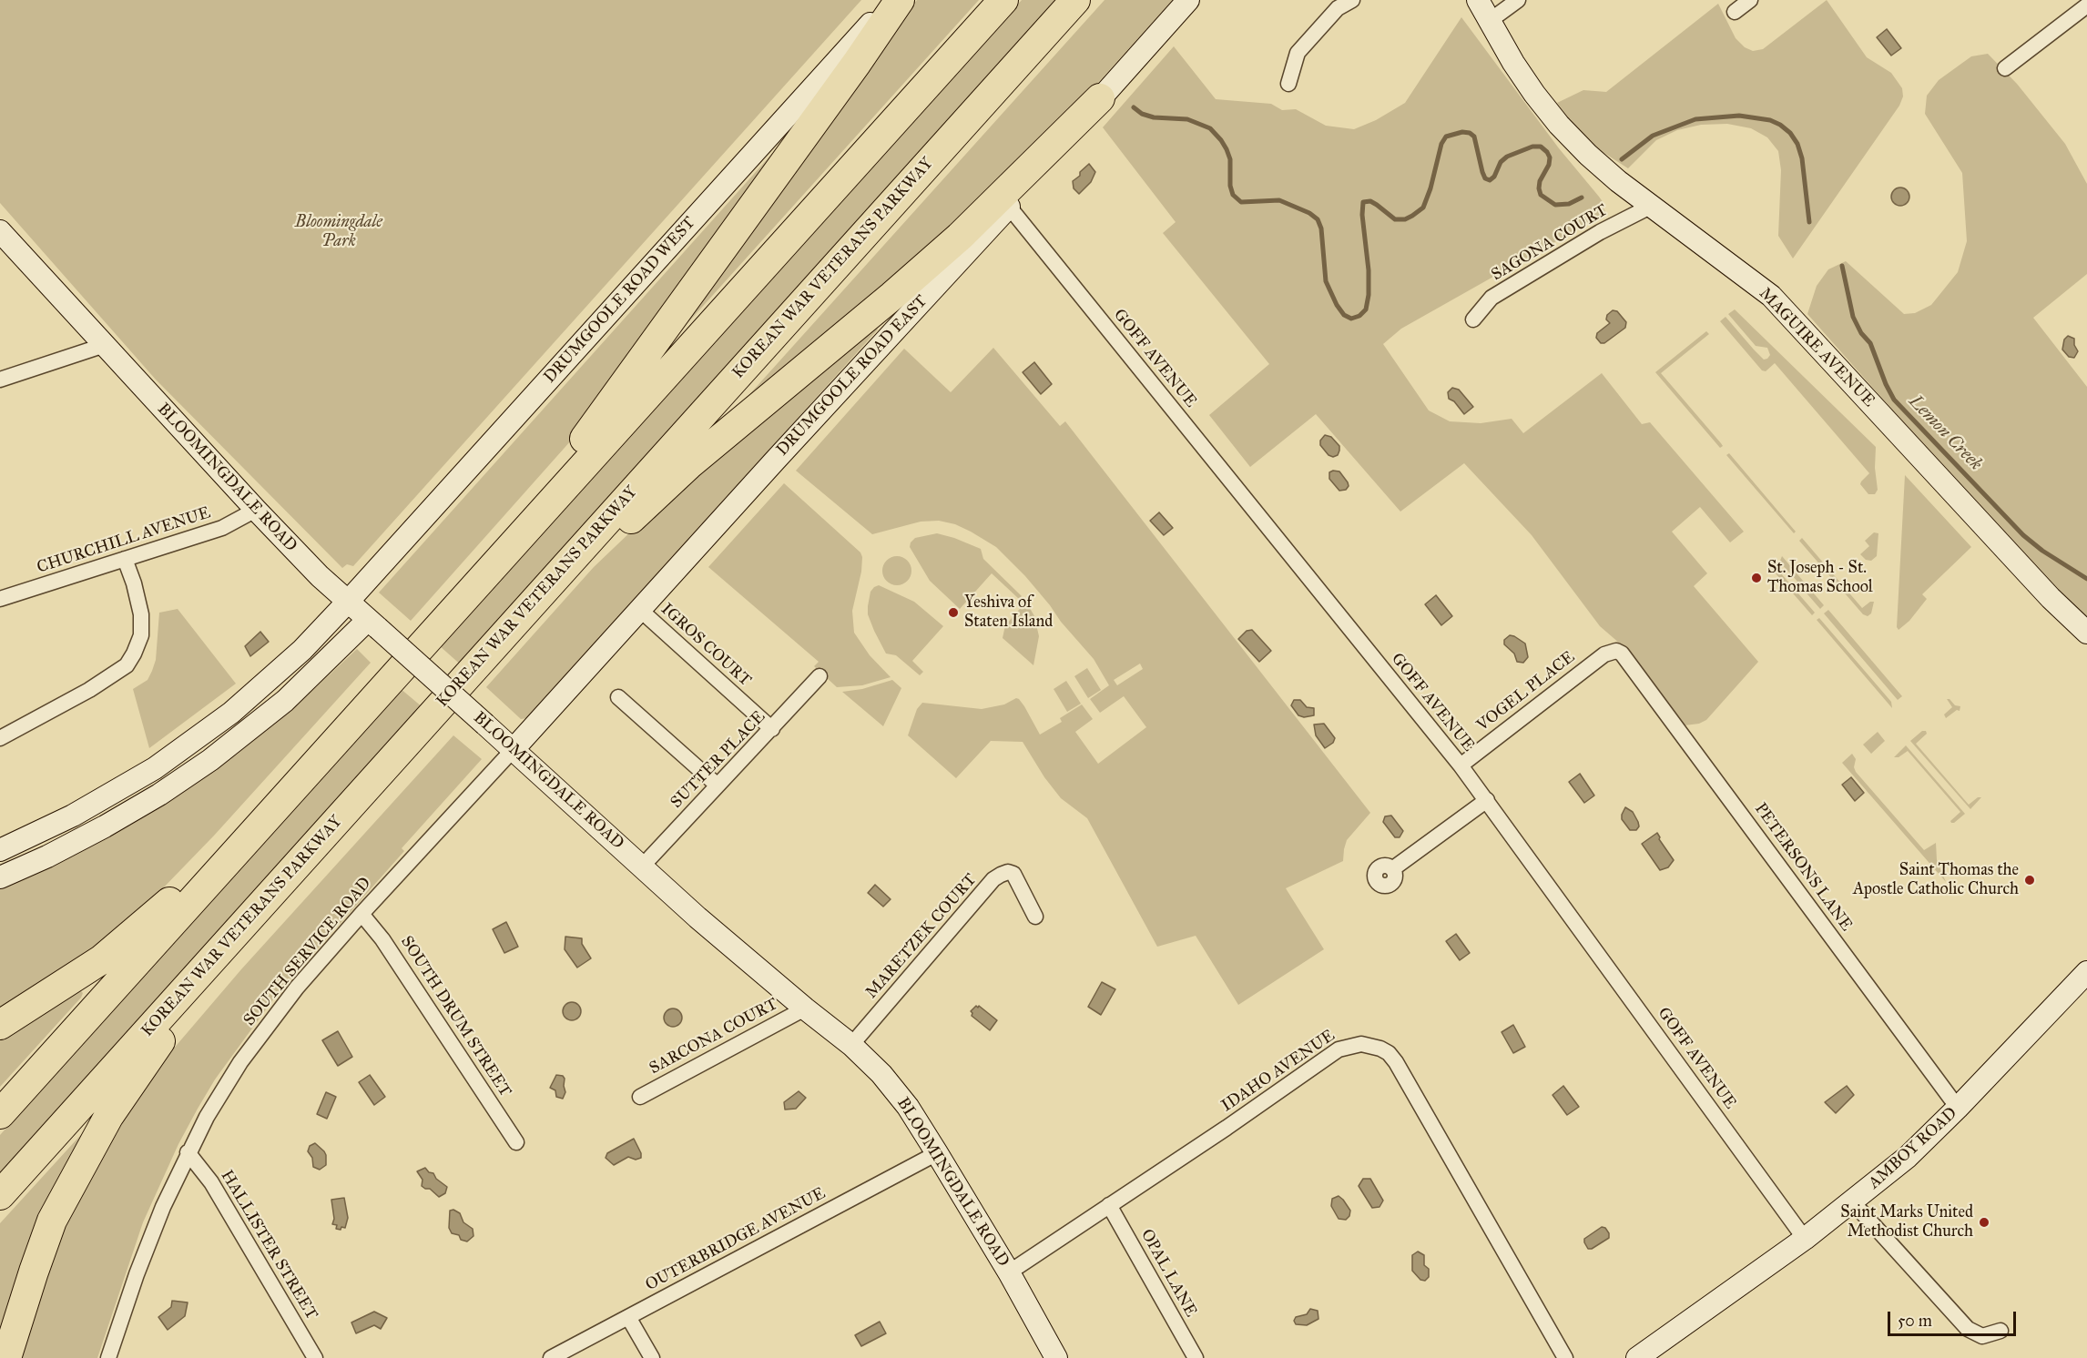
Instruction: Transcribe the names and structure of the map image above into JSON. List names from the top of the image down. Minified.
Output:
{"streets":{"highway":["KOREAN WAR VETERANS PARKWAY"],"street":["SAGONA COURT","DRUMGOOLE ROAD WEST","MAGUIRE AVENUE","GOFF AVENUE","DRUMGOOLE ROAD EAST","BLOOMINGDALE ROAD","CHURCHILL AVENUE","IGROS COURT","VOGEL PLACE","SUTTER PLACE","PETERSONS LANE","MARETZEK COURT","SOUTH SERVICE ROAD","SOUTH DRUM STREET","SARCONA COURT","IDAHO AVENUE","AMBOY ROAD","OUTERBRIDGE AVENUE","HALLISTER STREET","OPAL LANE"]},"crossings":[["SAGONA COURT","MAGUIRE AVENUE"],["DRUMGOOLE ROAD WEST","BLOOMINGDALE ROAD"],["GOFF AVENUE","DRUMGOOLE ROAD EAST"],["GOFF AVENUE","VOGEL PLACE"],["GOFF AVENUE","AMBOY ROAD"],["DRUMGOOLE ROAD EAST","BLOOMINGDALE ROAD"],["DRUMGOOLE ROAD EAST","IGROS COURT"],["DRUMGOOLE ROAD EAST","SOUTH SERVICE ROAD"],["BLOOMINGDALE ROAD","CHURCHILL AVENUE"],["BLOOMINGDALE ROAD","SUTTER PLACE"],["BLOOMINGDALE ROAD","MARETZEK COURT"],["BLOOMINGDALE ROAD","SOUTH SERVICE ROAD"],["BLOOMINGDALE ROAD","SARCONA COURT"],["BLOOMINGDALE ROAD","IDAHO AVENUE"],["BLOOMINGDALE ROAD","OUTERBRIDGE AVENUE"],["IGROS COURT","SUTTER PLACE"],["VOGEL PLACE","PETERSONS LANE"],["PETERSONS LANE","AMBOY ROAD"],["SOUTH SERVICE ROAD","SOUTH DRUM STREET"],["SOUTH SERVICE ROAD","HALLISTER STREET"],["IDAHO AVENUE","OPAL LANE"]],"water":["Lemon Creek"],"parks":["Bloomingdale Park"],"places":["St. Joseph - St. Thomas School","Yeshiva of Staten Island","Saint Thomas the Apostle Catholic Church","Saint Marks United Methodist Church"],"scale_bar":"50 m"}
